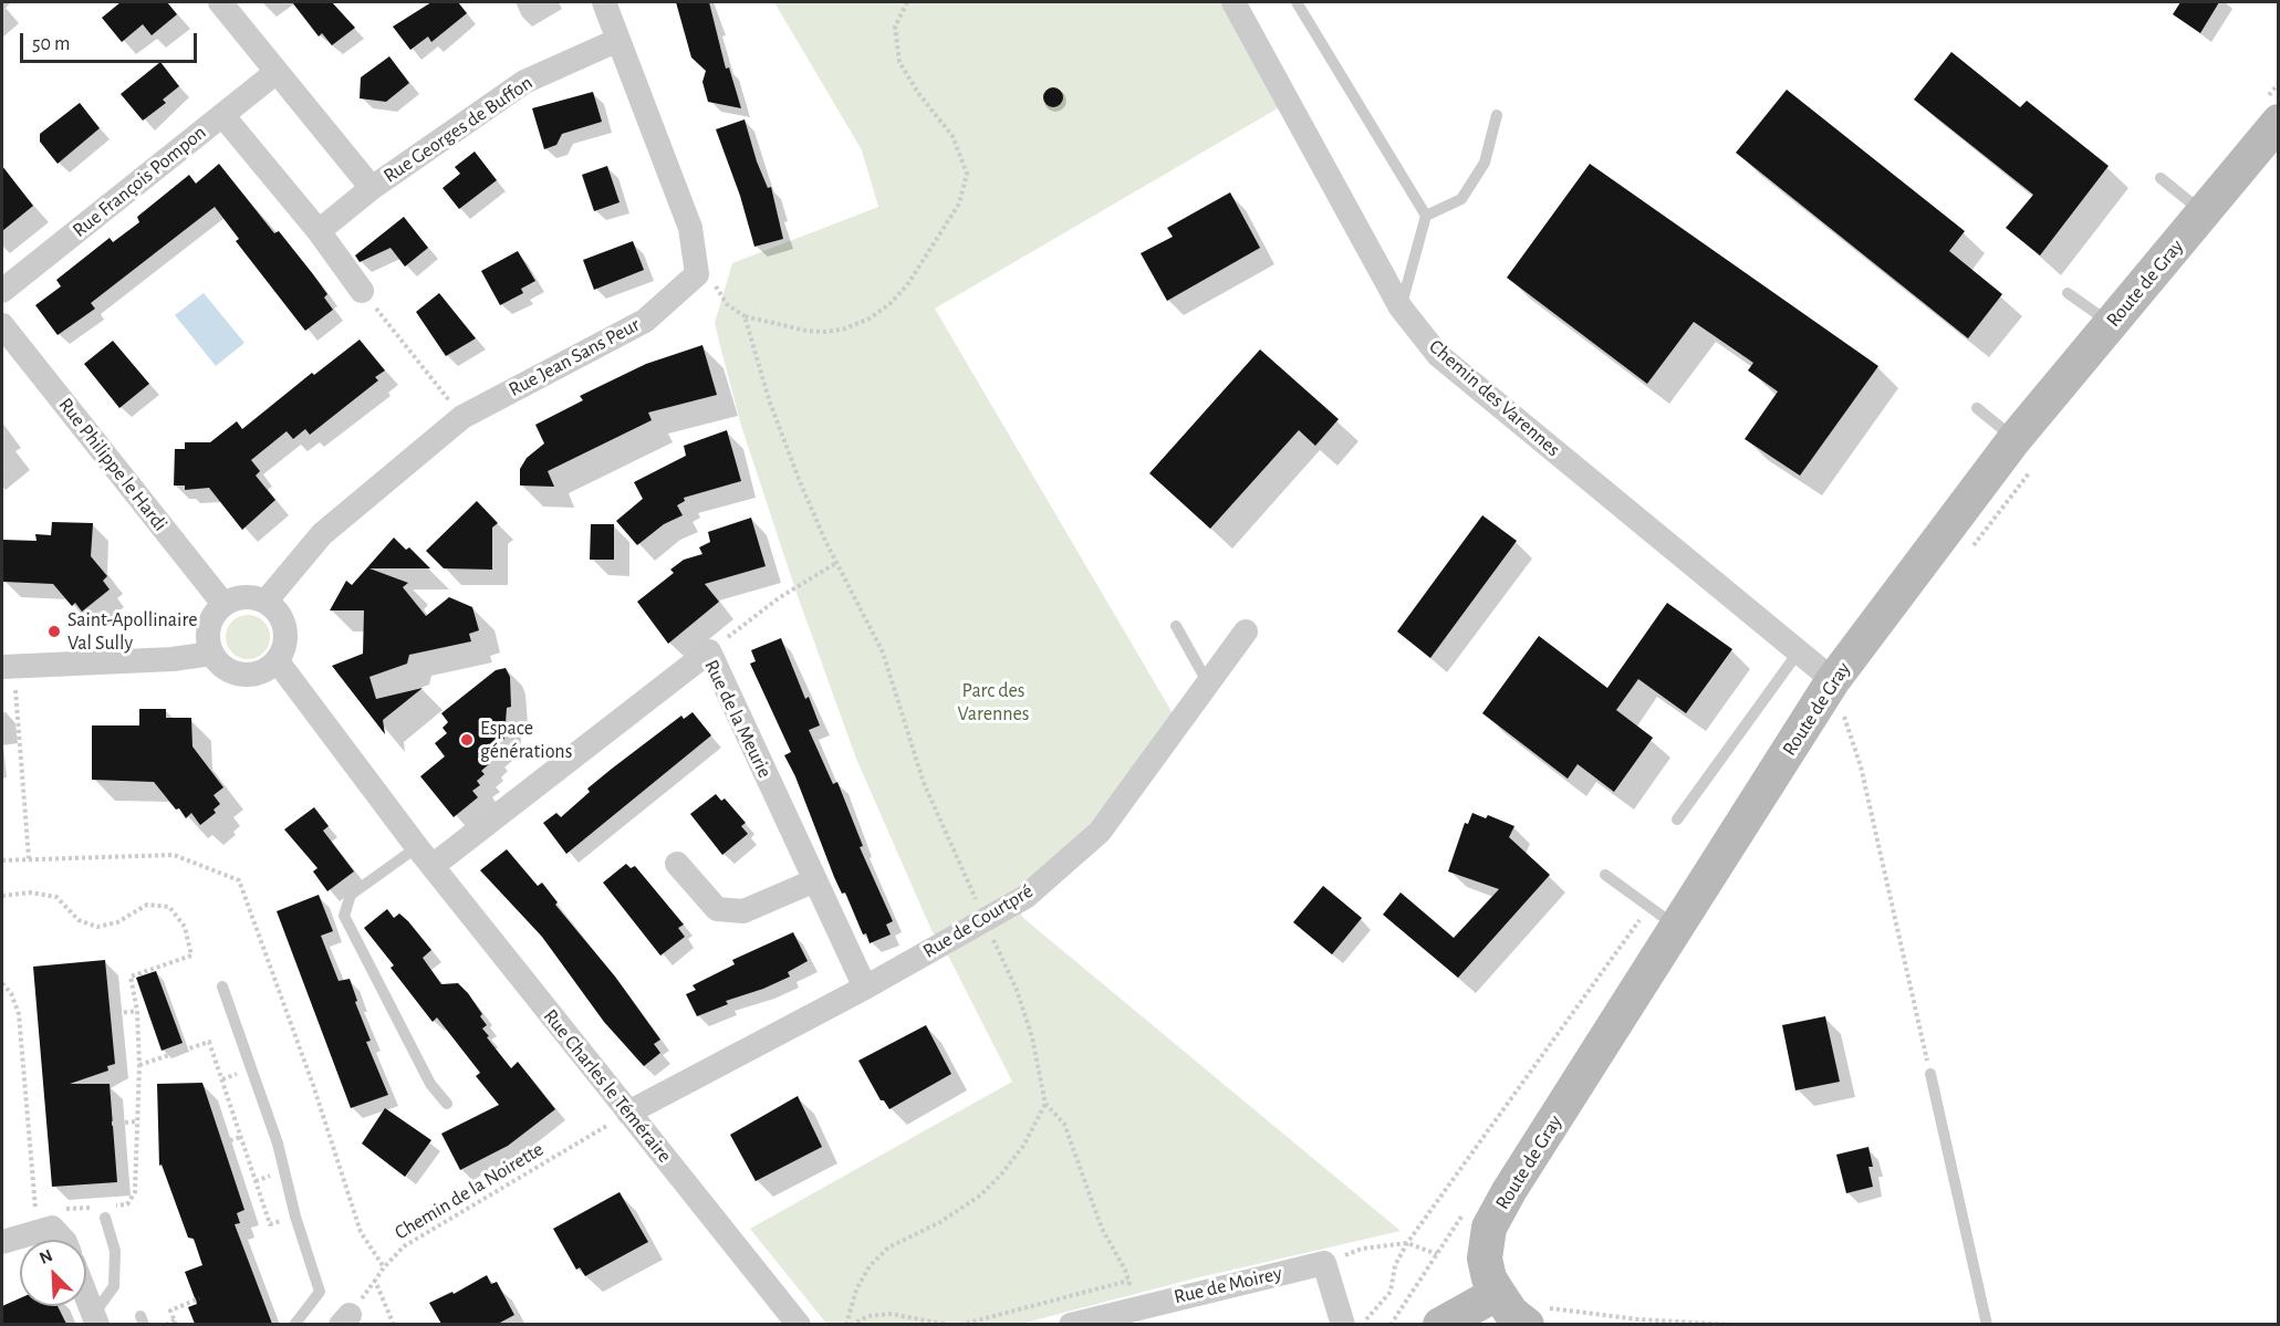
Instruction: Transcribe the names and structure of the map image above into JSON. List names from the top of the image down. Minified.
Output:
{"streets":{"main road":["Route de Gray"],"street":["Rue Georges de Buffon","Rue François Pompon","Rue Jean Sans Peur","Chemin des Varennes","Rue Philippe le Hardi","Rue de la Meurie","Rue de Courtpré","Rue Charles le Téméraire","Rue de Moirey"],"path":["Chemin de la Noirette"]},"crossings":[["Route de Gray","Chemin des Varennes"],["Rue Jean Sans Peur","Rue Philippe le Hardi"],["Rue Jean Sans Peur","Rue Charles le Téméraire"],["Rue Philippe le Hardi","Rue Charles le Téméraire"],["Rue de la Meurie","Rue de Courtpré"],["Rue de la Meurie","Rue Charles le Téméraire"],["Rue de Courtpré","Rue Charles le Téméraire"],["Rue de Courtpré","Chemin de la Noirette"],["Rue Charles le Téméraire","Chemin de la Noirette"]],"parks":["Parc des Varennes"],"places":["Saint-Apollinaire Val Sully","Espace générations"],"scale_bar":"50 m","north":"top left"}
